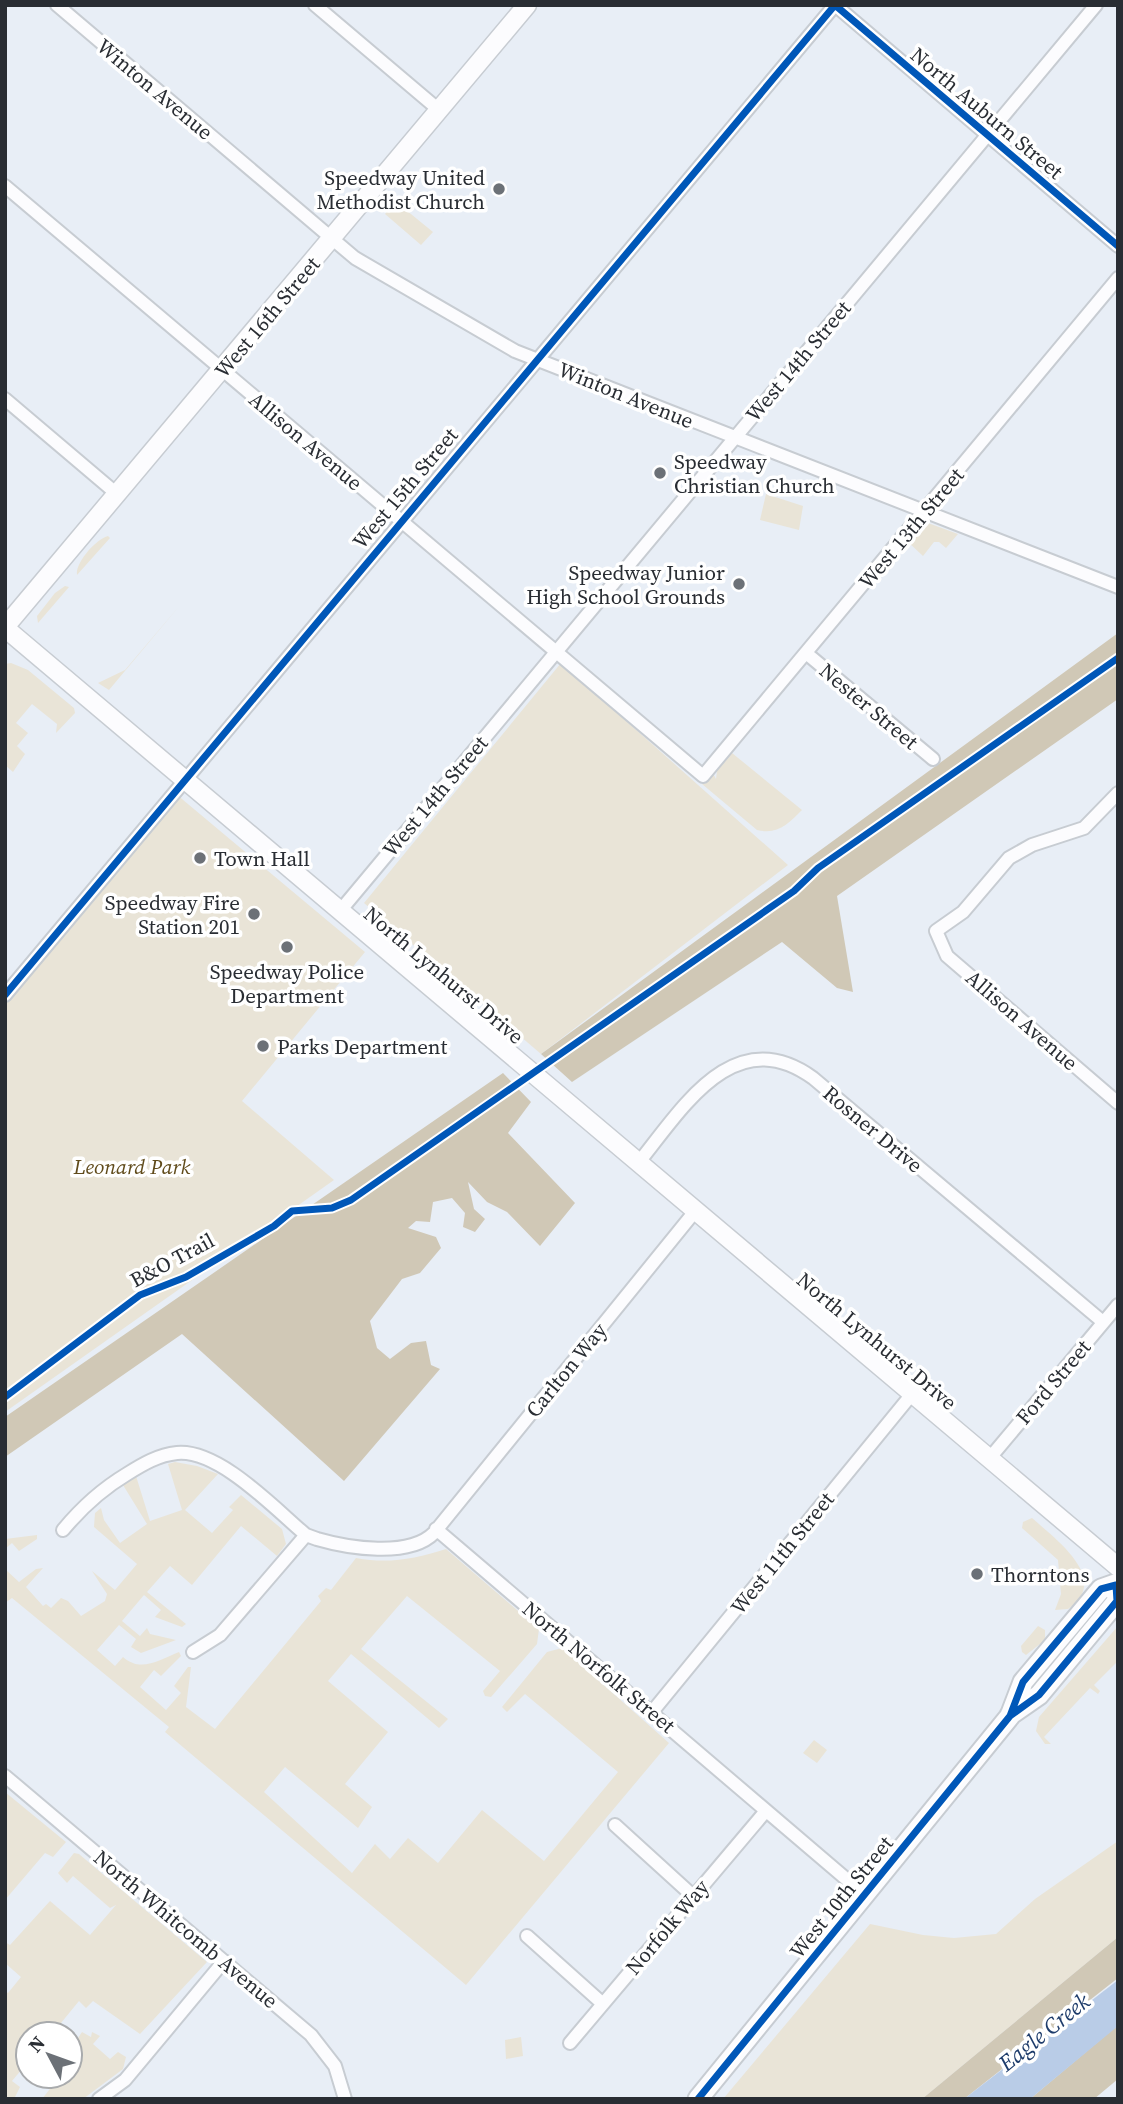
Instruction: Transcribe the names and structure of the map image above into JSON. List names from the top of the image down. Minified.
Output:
{"streets":{"main road":["West 16th Street","North Lynhurst Drive","West 10th Street"],"street":["Winton Avenue","North Auburn Street","West 14th Street","Allison Avenue","West 15th Street","West 13th Street","Nester Street","Rosner Drive","Carlton Way","Ford Street","West 11th Street","North Norfolk Street","Norfolk Way","North Whitcomb Avenue"],"cycle path":["B&O Trail"]},"crossings":[["Winton Avenue","West 16th Street"],["Winton Avenue","West 14th Street"],["Winton Avenue","West 15th Street"],["Winton Avenue","West 13th Street"],["North Auburn Street","West 14th Street"],["North Auburn Street","West 15th Street"],["West 16th Street","Allison Avenue"],["West 16th Street","North Lynhurst Drive"],["West 14th Street","Allison Avenue"],["West 14th Street","North Lynhurst Drive"],["Allison Avenue","West 15th Street"],["Allison Avenue","West 13th Street"],["West 15th Street","North Lynhurst Drive"],["West 13th Street","Nester Street"],["North Lynhurst Drive","Rosner Drive"],["North Lynhurst Drive","Carlton Way"],["North Lynhurst Drive","Ford Street"],["North Lynhurst Drive","West 11th Street"],["North Lynhurst Drive","West 10th Street"],["Rosner Drive","Ford Street"],["Carlton Way","North Norfolk Street"],["West 11th Street","North Norfolk Street"],["North Norfolk Street","West 10th Street"],["North Norfolk Street","Norfolk Way"]],"water":["Eagle Creek"],"parks":["Leonard Park"],"places":["Speedway United Methodist Church","Speedway Christian Church","Speedway Junior High School Grounds","Town Hall","Speedway Fire Station 201","Speedway Police Department","Parks Department","Thorntons"],"north":"top left"}
